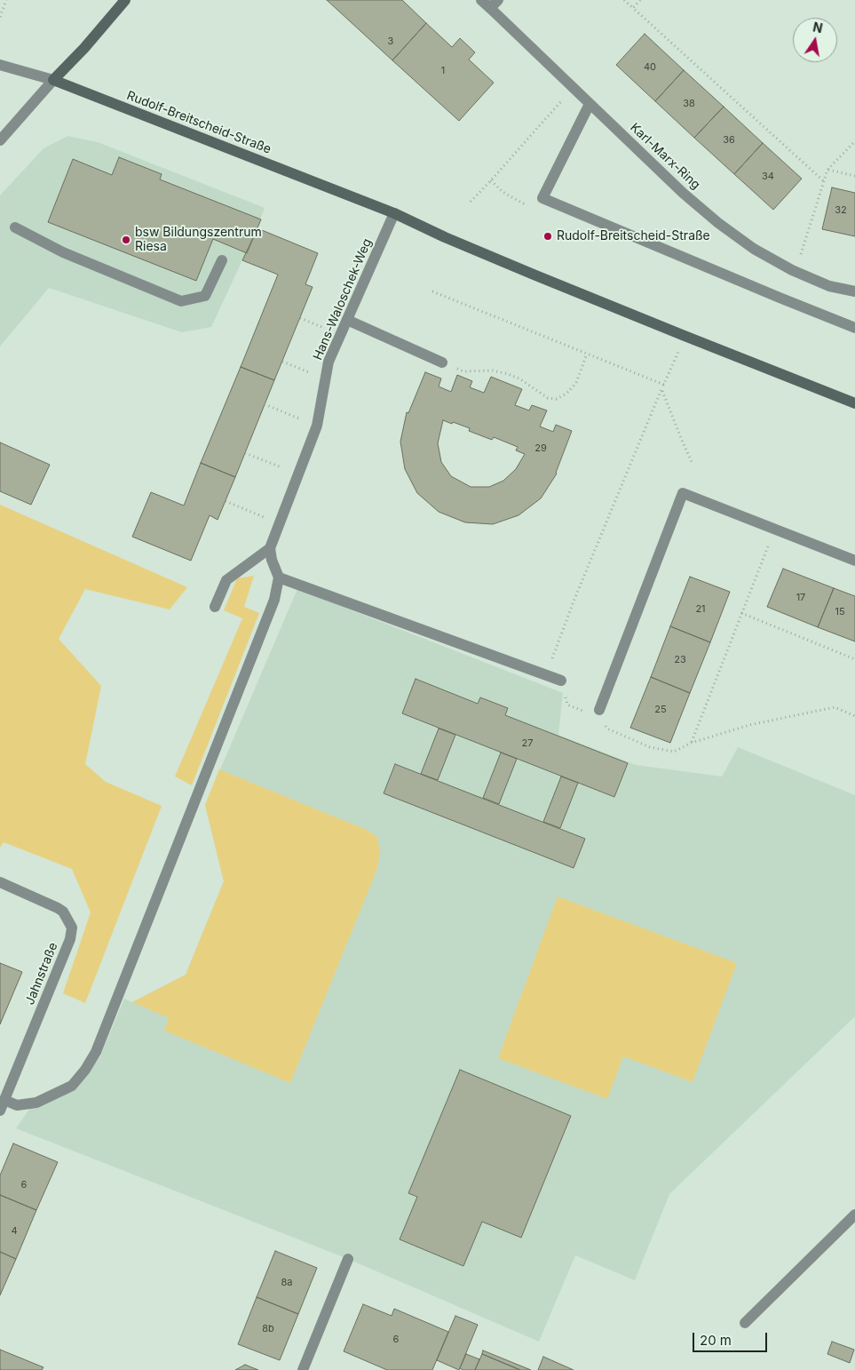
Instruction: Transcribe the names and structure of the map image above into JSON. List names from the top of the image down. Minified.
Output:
{"streets":{"main road":["Rudolf-Breitscheid-Straße"],"street":["Karl-Marx-Ring","Hans-Waloschek-Weg","Jahnstraße"]},"crossings":[["Rudolf-Breitscheid-Straße","Hans-Waloschek-Weg"]],"places":["Rudolf-Breitscheid-Straße","bsw Bildungszentrum Riesa"],"house_numbers":["3","40","1","38","36","34","32","29","17","21","15","23","25","27","6","4","8a","8b","6"],"scale_bar":"20 m","north":"top"}
